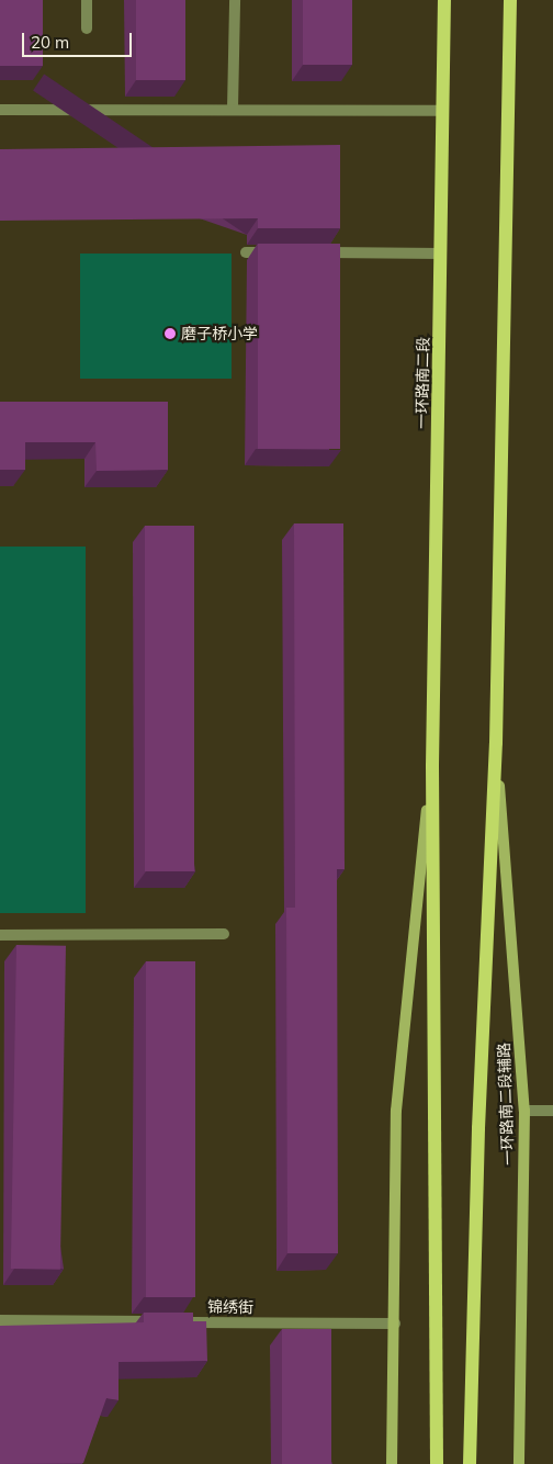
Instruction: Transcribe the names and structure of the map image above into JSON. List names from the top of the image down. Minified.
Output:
{"streets":{"main road":["一环路南二段","一环路南二段辅路"],"street":["锦绣街"]},"places":["磨子桥小学"],"scale_bar":"20 m"}
